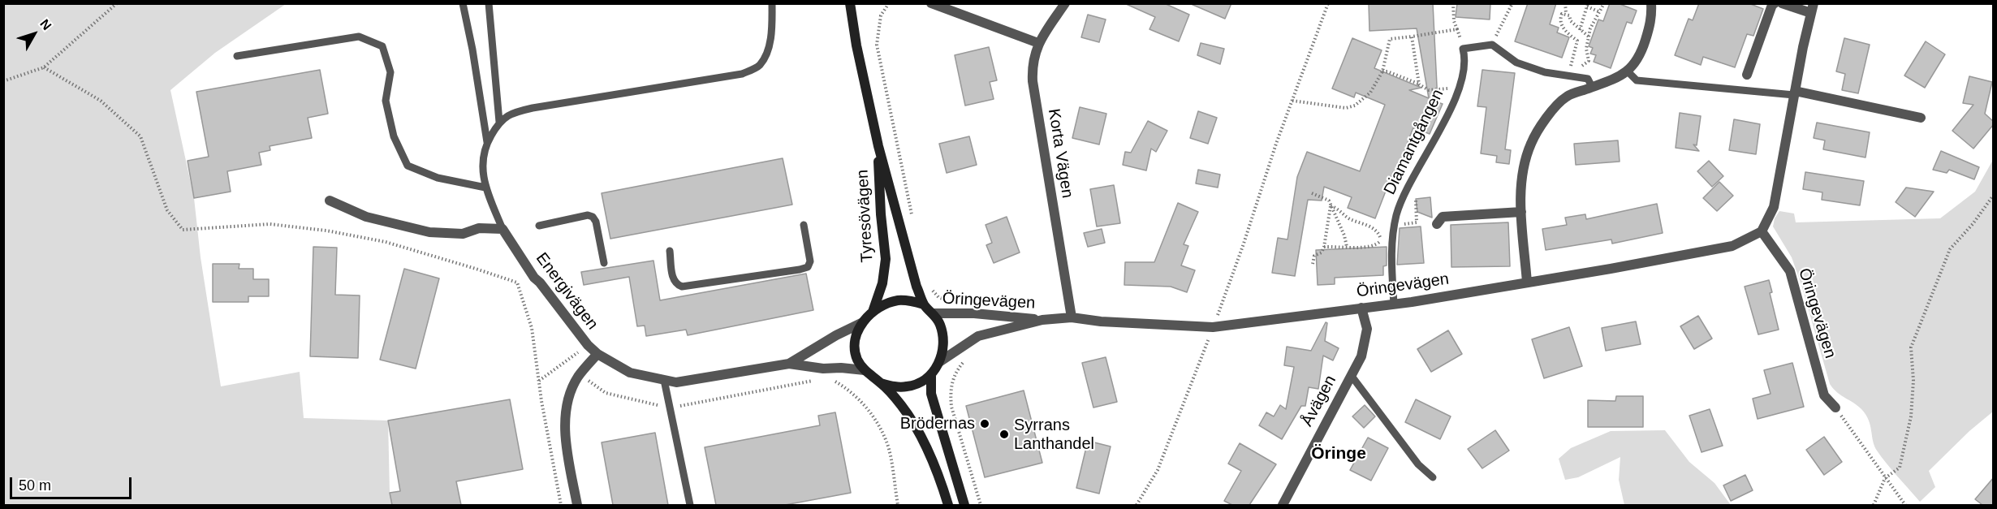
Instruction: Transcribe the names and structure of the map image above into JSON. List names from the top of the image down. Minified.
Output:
{"streets":{"main road":["Tyresövägen"],"street":["Korta Vägen","Öringevägen","Energivägen","Åvägen"],"lane":["Diamantgången"]},"crossings":[["Diamantgången","Öringevägen"],["Korta Vägen","Öringevägen"],["Tyresövägen","Öringevägen"],["Tyresövägen","Energivägen"],["Öringevägen","Energivägen"],["Öringevägen","Åvägen"]],"districts":["Öringe"],"places":["Brödernas","Syrrans Lanthandel"],"scale_bar":"50 m","north":"top right"}
